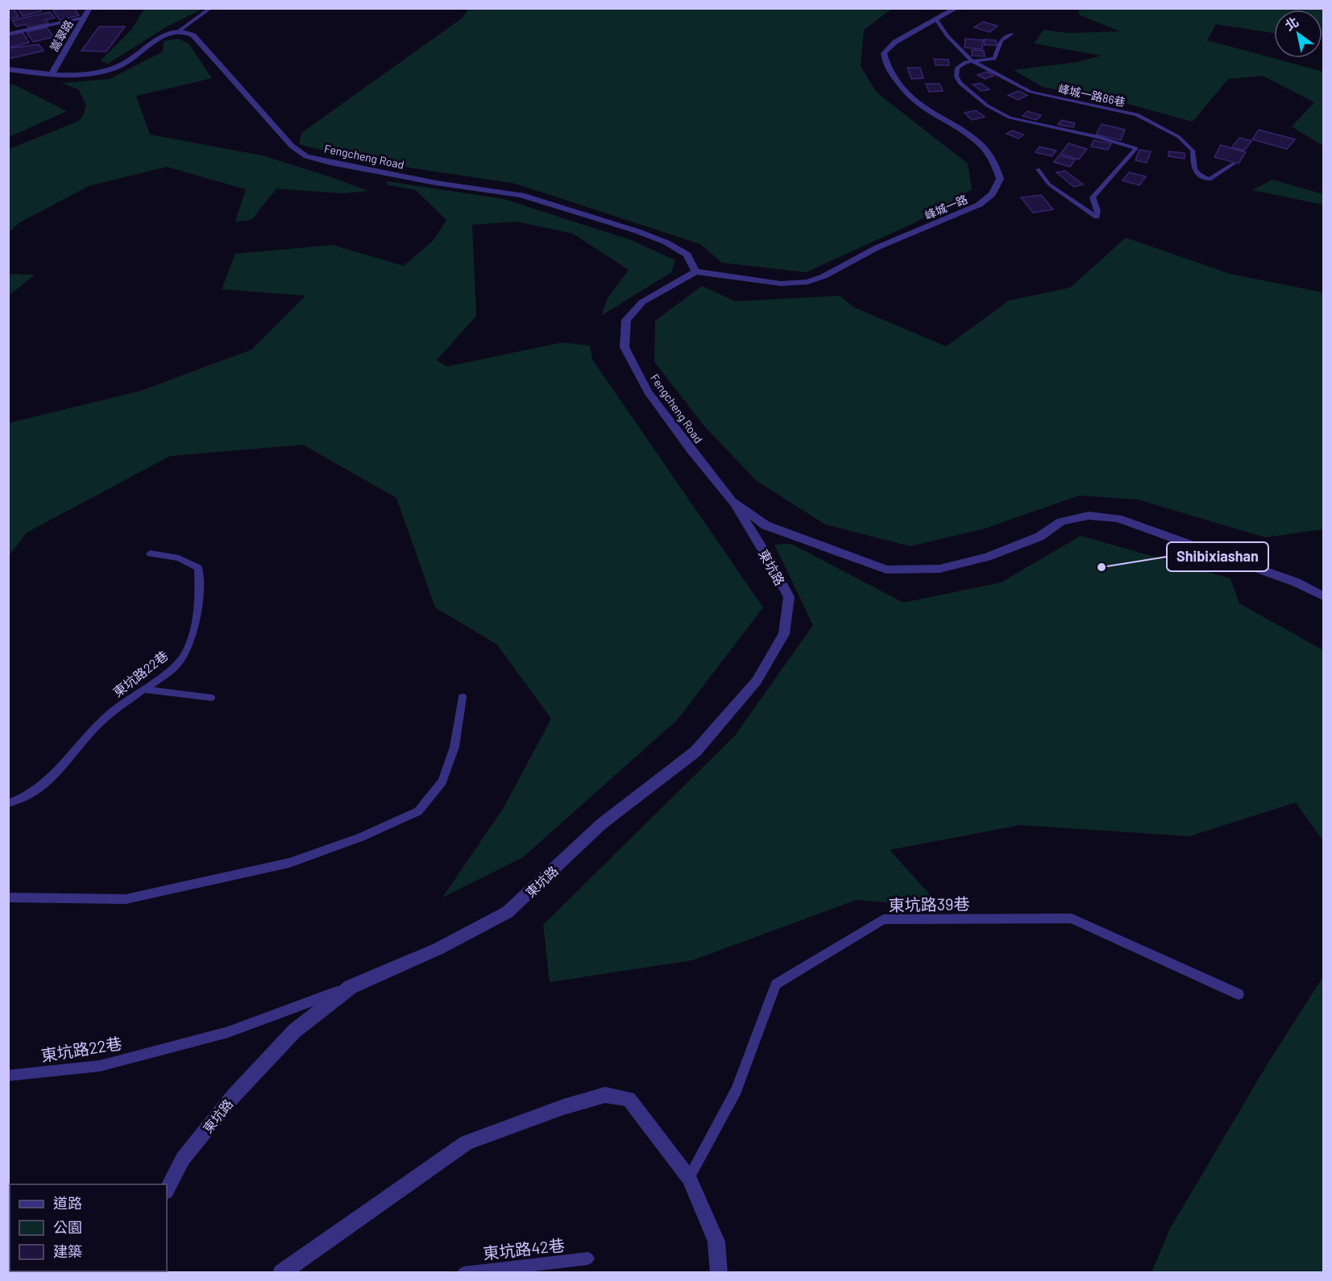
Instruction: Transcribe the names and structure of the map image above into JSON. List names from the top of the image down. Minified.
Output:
{"streets":{"street":["嵩翠路","Fengcheng Road","峰城一路","東坑路"],"lane":["峰城一路86巷","東坑路22巷","東坑路39巷","東坑路42巷"]},"crossings":[["峰城一路86巷","峰城一路"],["Fengcheng Road","峰城一路"],["Fengcheng Road","東坑路"],["東坑路","東坑路22巷"]],"places":["Shibixiashan"],"legend":["道路","公園","建築"],"north":"top left"}
